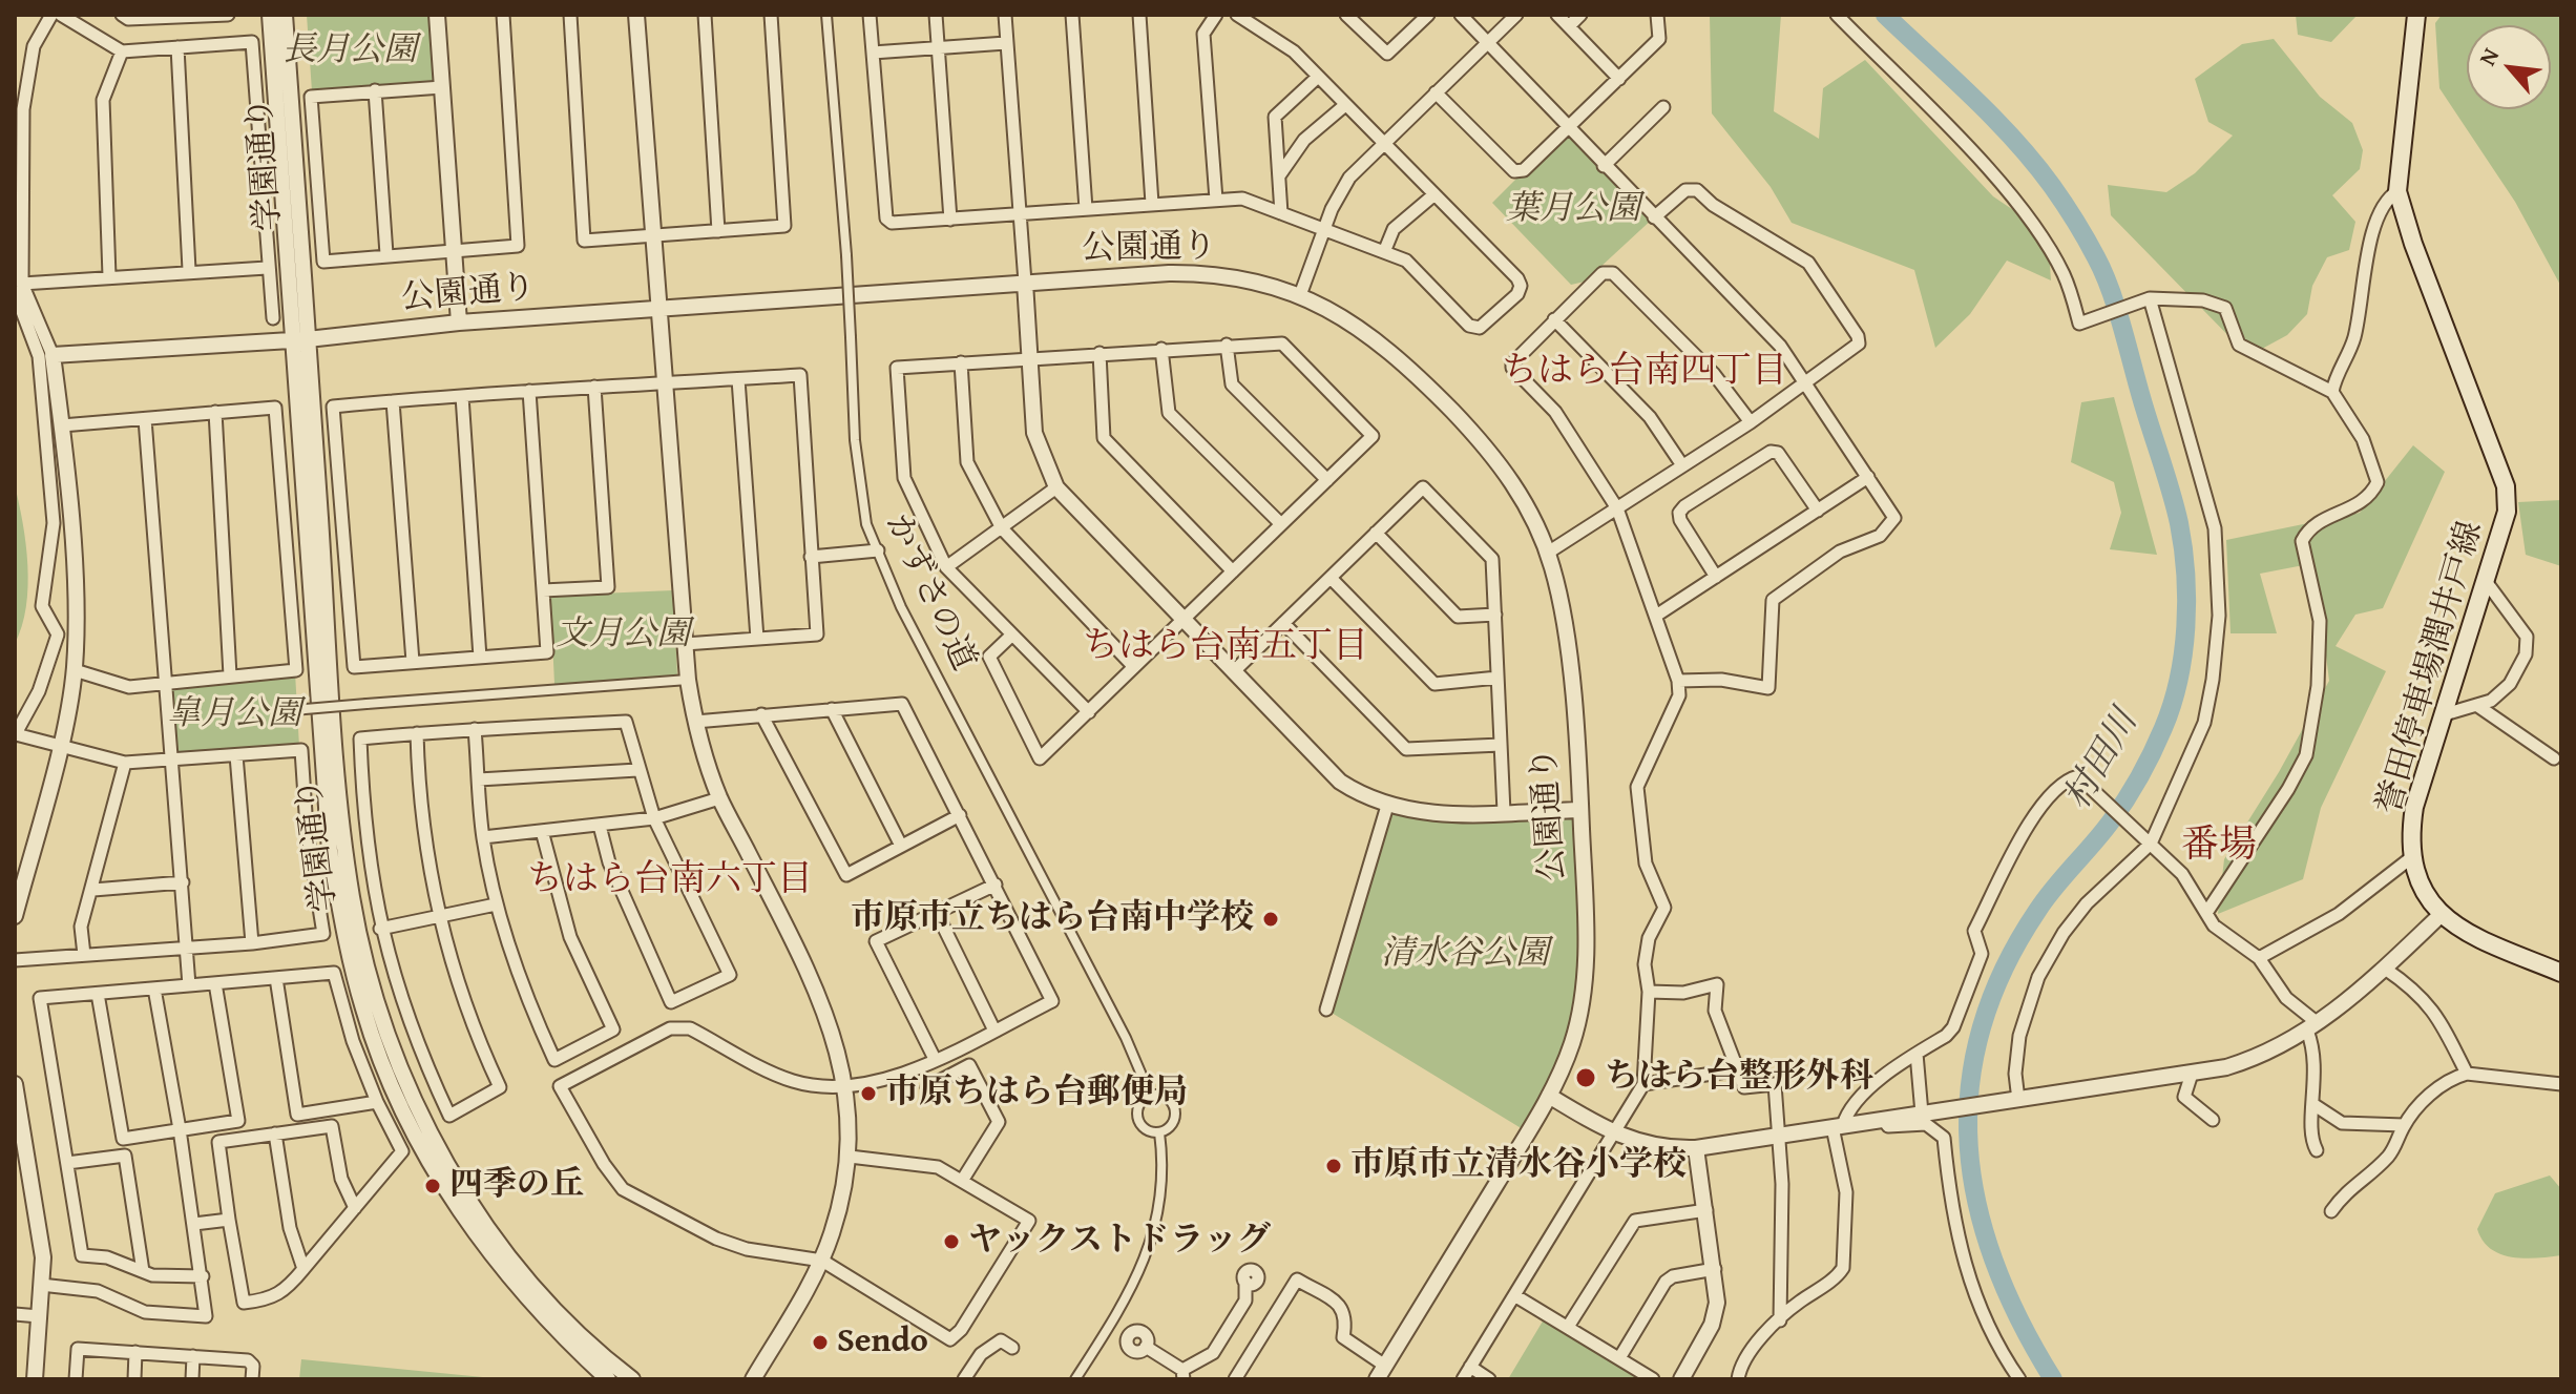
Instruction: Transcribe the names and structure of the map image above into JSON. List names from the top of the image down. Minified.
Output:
{"streets":{"main road":["誉田停車場潤井戸線"],"street":["学園通り","公園通り","かずさの道"]},"crossings":[["学園通り","公園通り"]],"districts":["ちはら台南四丁目","ちはら台南五丁目","番場","ちはら台南六丁目"],"water":["村田川"],"parks":["長月公園","葉月公園","文月公園","皐月公園","清水谷公園"],"places":["市原市立ちはら台南中学校","ちはら台整形外科","市原ちはら台郵便局","市原市立清水谷小学校","四季の丘","ヤックストドラッグ","Sendo"],"north":"top left"}
